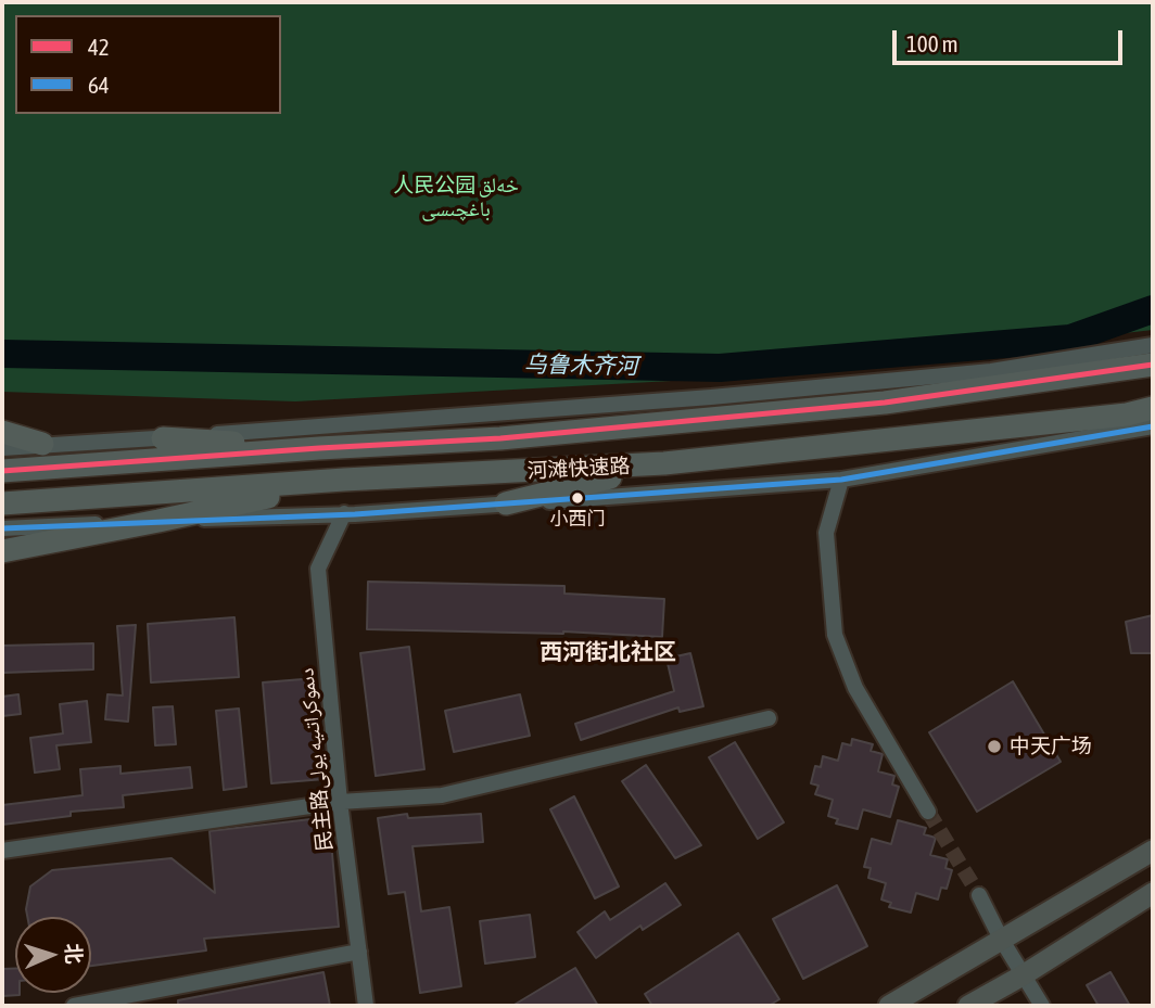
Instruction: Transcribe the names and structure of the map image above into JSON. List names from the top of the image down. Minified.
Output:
{"streets":{"highway":["河滩快速路"],"street":["民主路دىموكراتىيە يولى"]},"districts":["西河街北社区"],"water":["乌鲁木齐河"],"parks":["人民公园 خەلق باغچىسى"],"places":["小西门","中天广场"],"lines":["transit line 42","transit line 64"],"legend":["42","64"],"scale_bar":"100 m","north":"right"}
